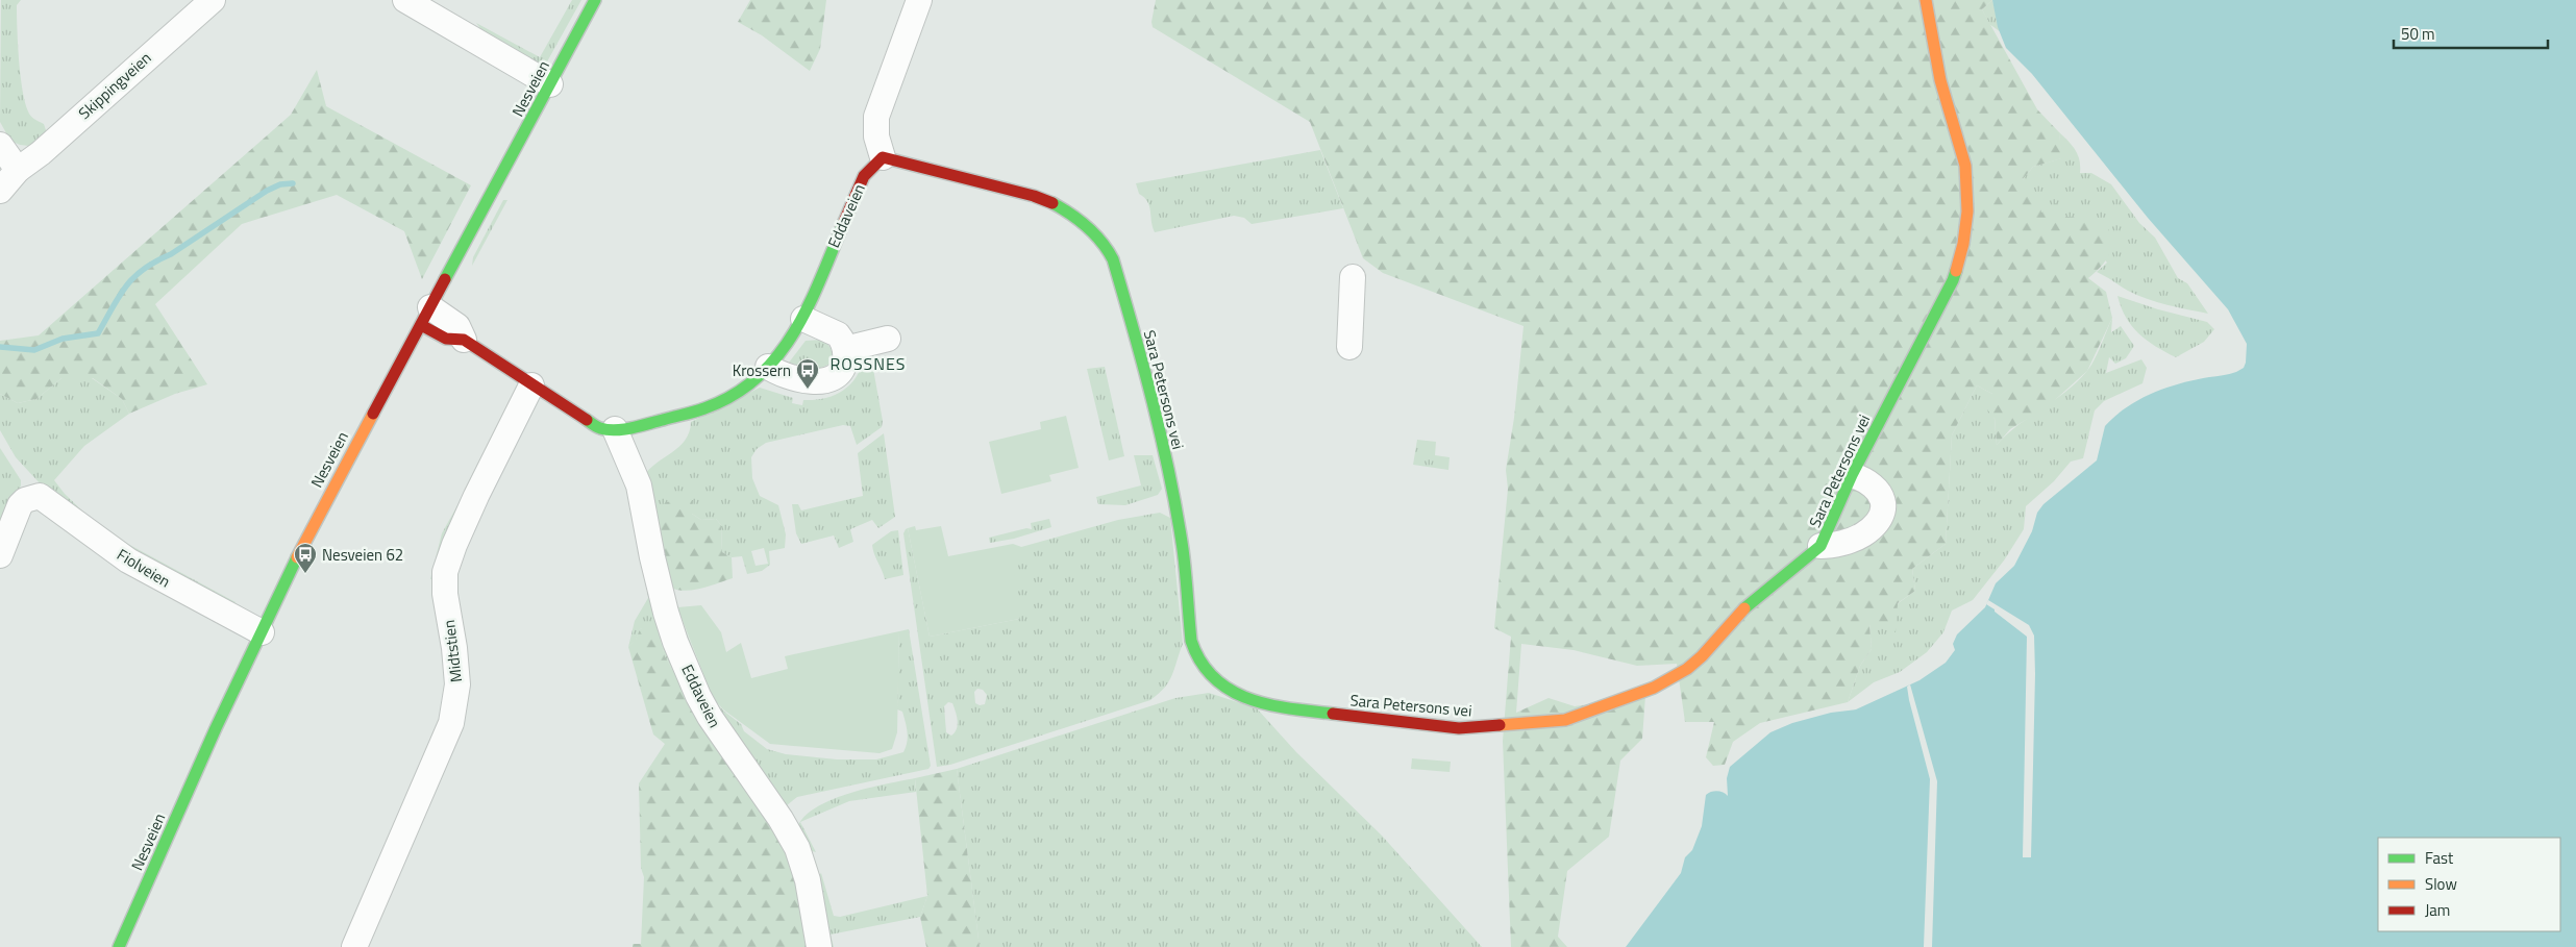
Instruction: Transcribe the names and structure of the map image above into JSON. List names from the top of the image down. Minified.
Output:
{"streets":{"street":["Skippingveien","Nesveien","Eddaveien","Sara Petersons vei","Fiolveien","Midtstien"]},"crossings":[["Nesveien","Eddaveien"],["Nesveien","Fiolveien"],["Eddaveien","Sara Petersons vei"],["Eddaveien","Midtstien"]],"districts":["ROSSNES"],"places":{"bus stop":["Krossern","Nesveien 62"]},"legend":["Fast","Slow","Jam"],"scale_bar":"50 m"}
